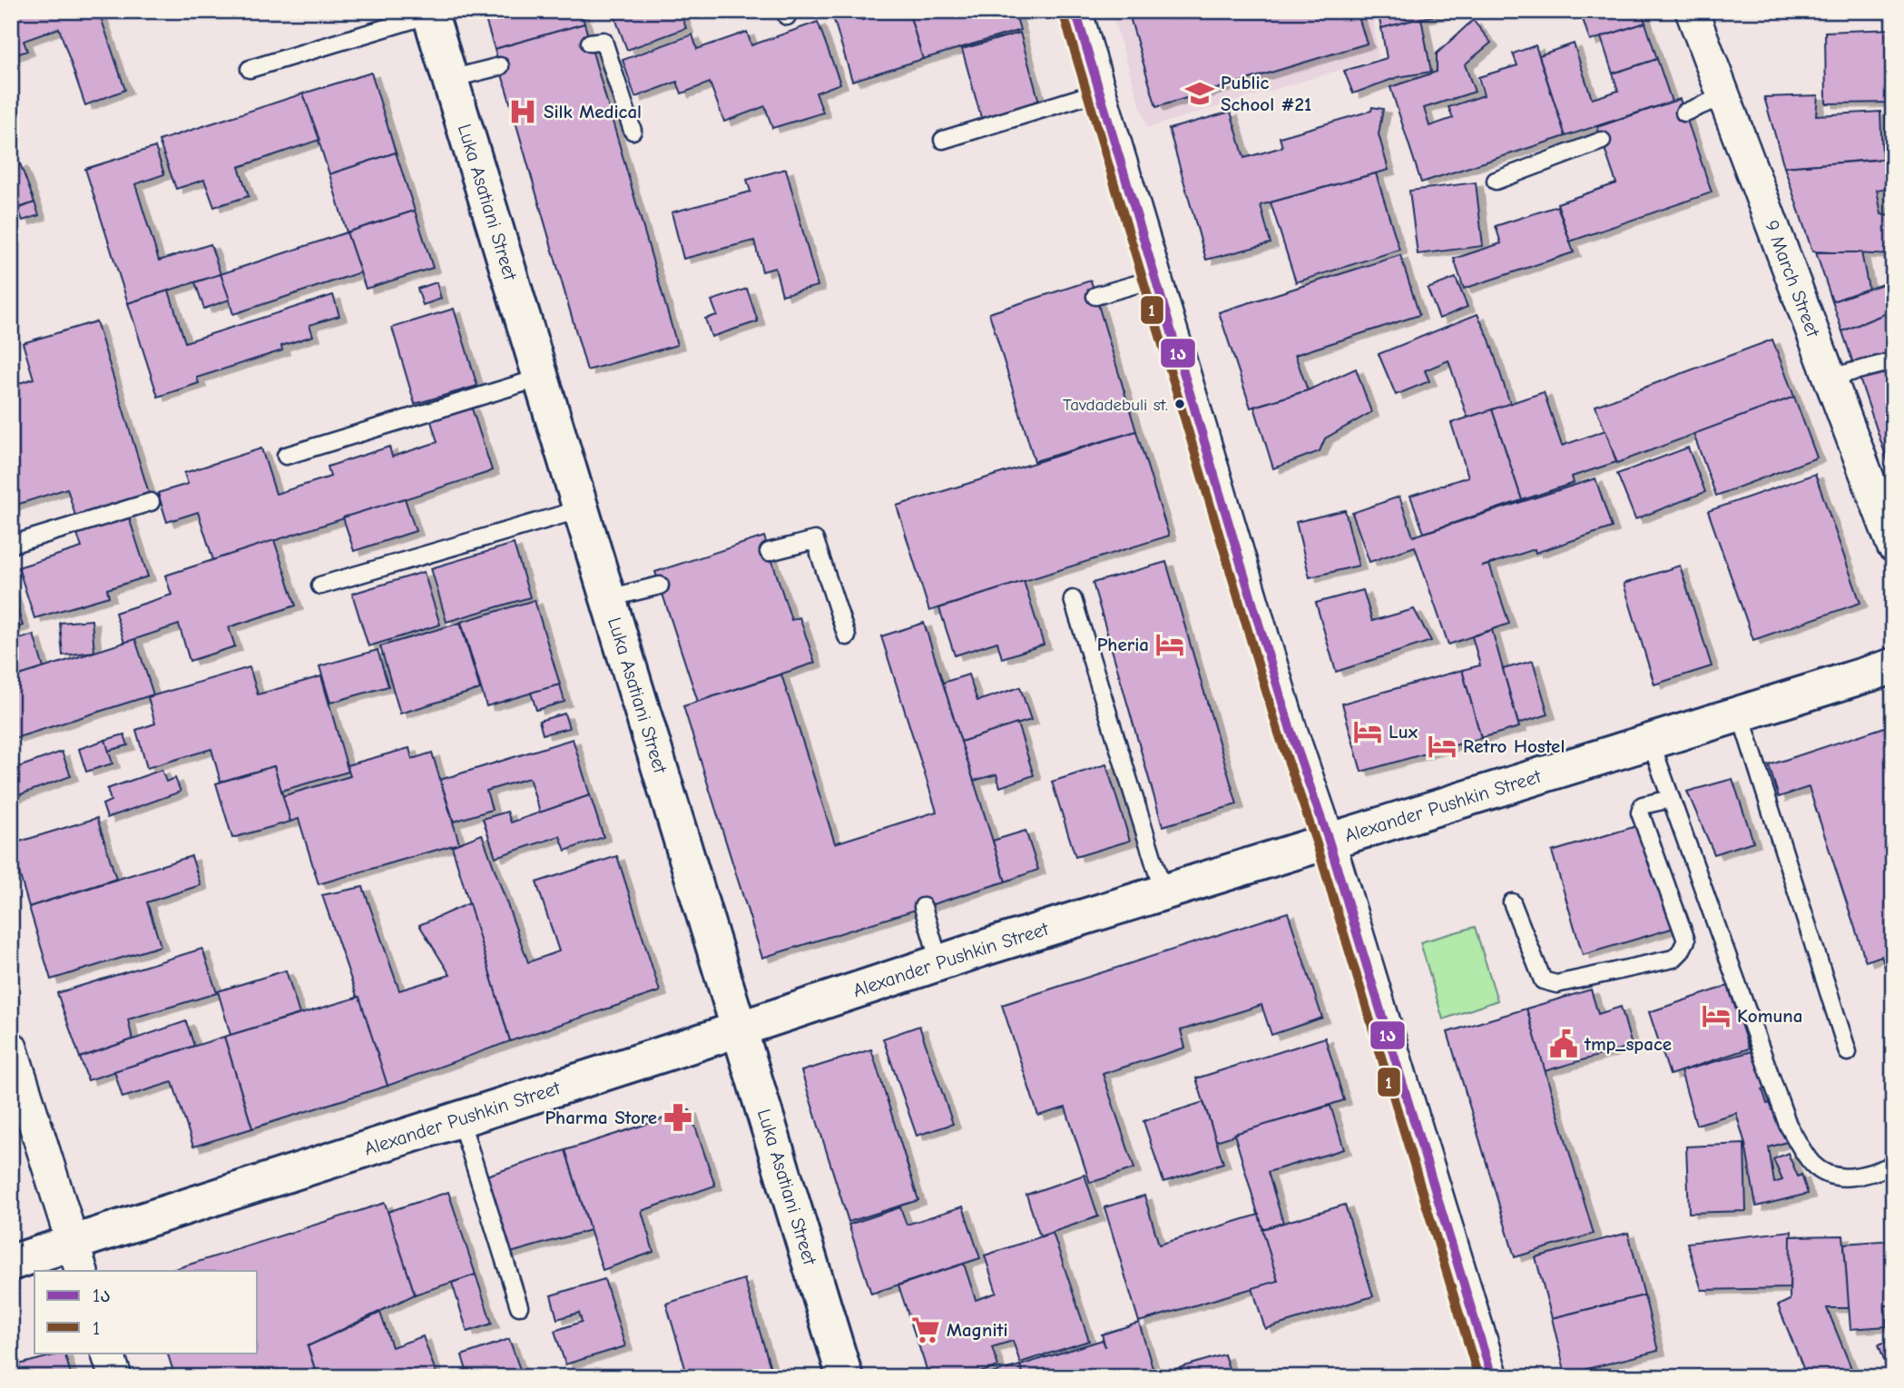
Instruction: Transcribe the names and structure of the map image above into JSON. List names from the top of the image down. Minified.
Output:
{"streets":{"street":["Luka Asatiani Street","9 March Street","Alexander Pushkin Street"]},"crossings":[["Luka Asatiani Street","Alexander Pushkin Street"]],"places":{"school or university":["Public School #21"],"hospital":["Silk Medical"],"other":["Tavdadebuli st."],"hotel":["Pheria","Lux","Retro Hostel","Komuna"],"public building":["tmp_space"],"pharmacy":["Pharma Store"],"supermarket":["Magniti"]},"lines":["transit line 1ა","transit line 1"],"legend":["1ა","1"]}
